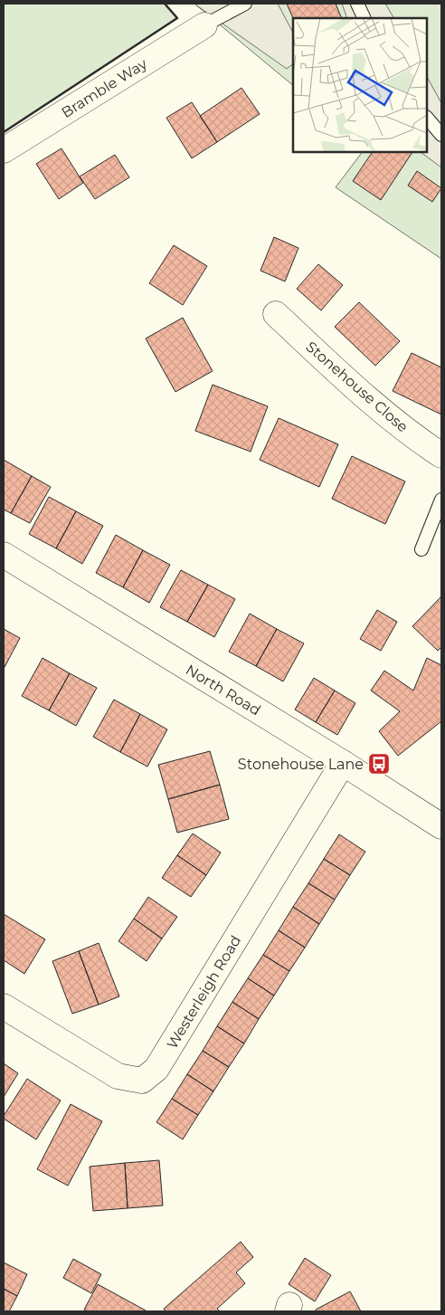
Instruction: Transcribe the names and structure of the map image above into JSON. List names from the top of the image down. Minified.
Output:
{"streets":{"street":["Bramble Way","Stonehouse Close","North Road","Westerleigh Road"]},"crossings":[["North Road","Westerleigh Road"]],"places":{"bus stop":["Stonehouse Lane"]}}
